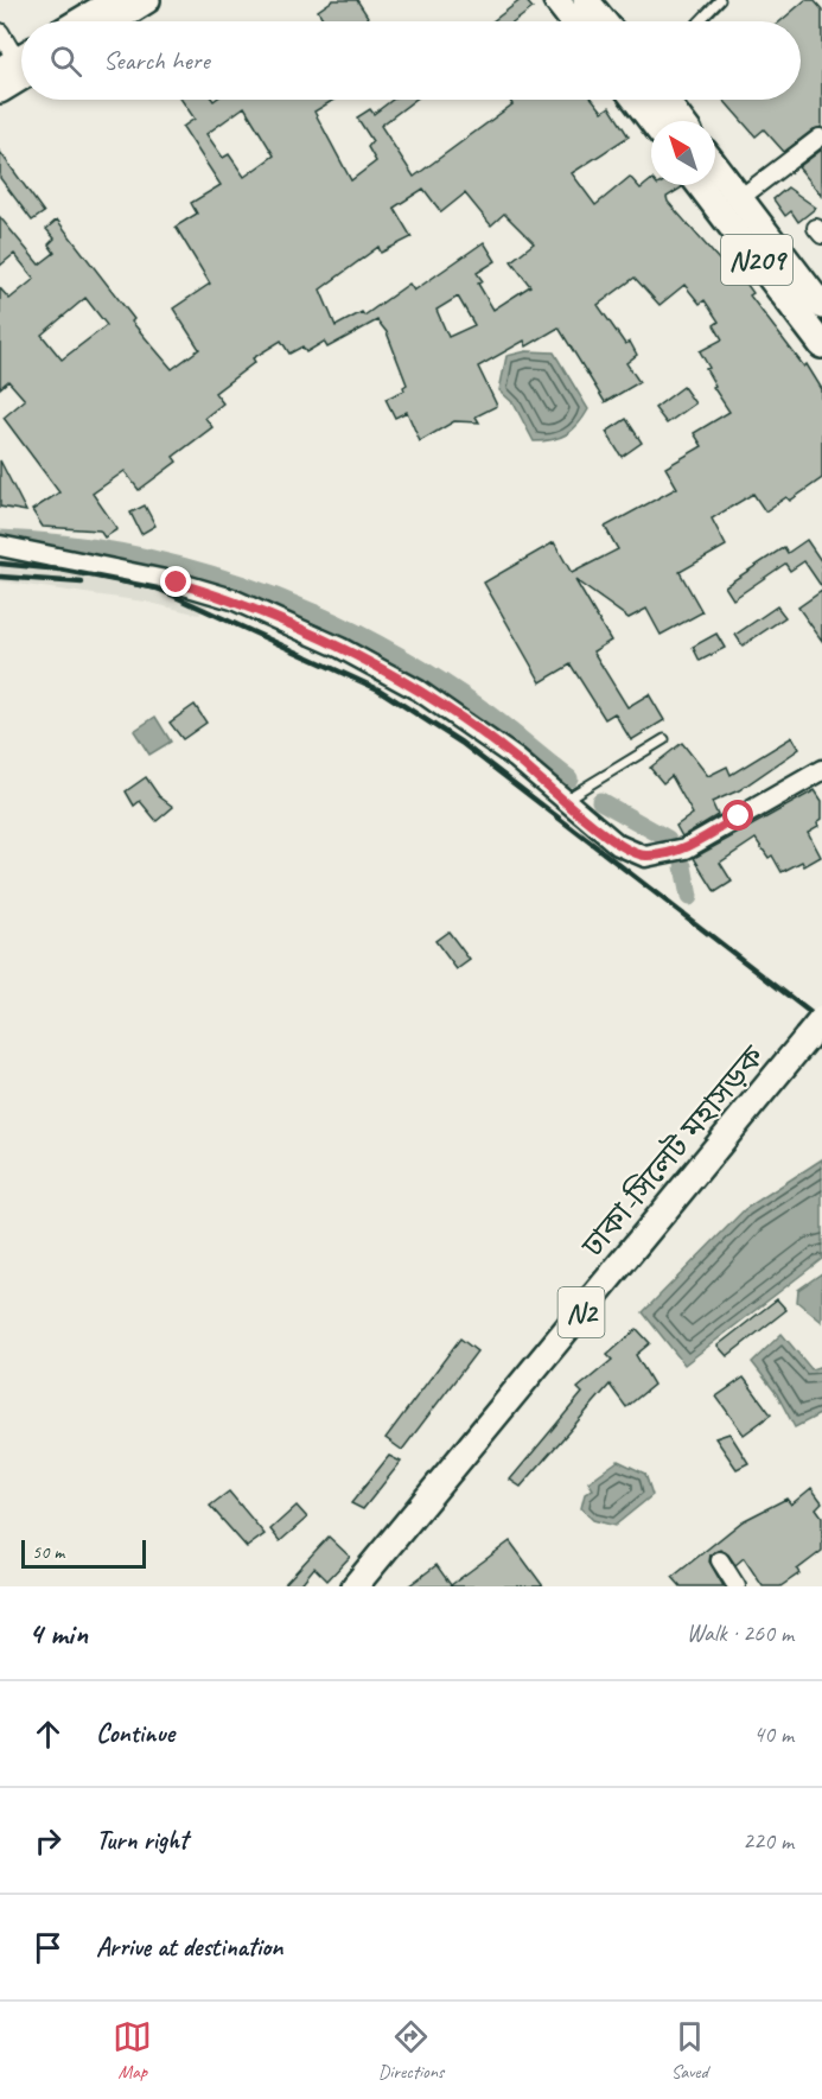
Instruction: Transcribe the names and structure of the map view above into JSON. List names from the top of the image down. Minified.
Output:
{"streets":{"highway":["N209","ঢাকা-সিলেট মহাসড়ক","N2"]},"scale_bar":"50 m","north":"top left","page":{"search":"Search here","scale":"50 m","heading":["4 min","Walk · 260 m"],"list":[["Continue","40 m"],["Turn right","220 m"],"Arrive at destination"],"nav":["Map","Directions","Saved"]}}
